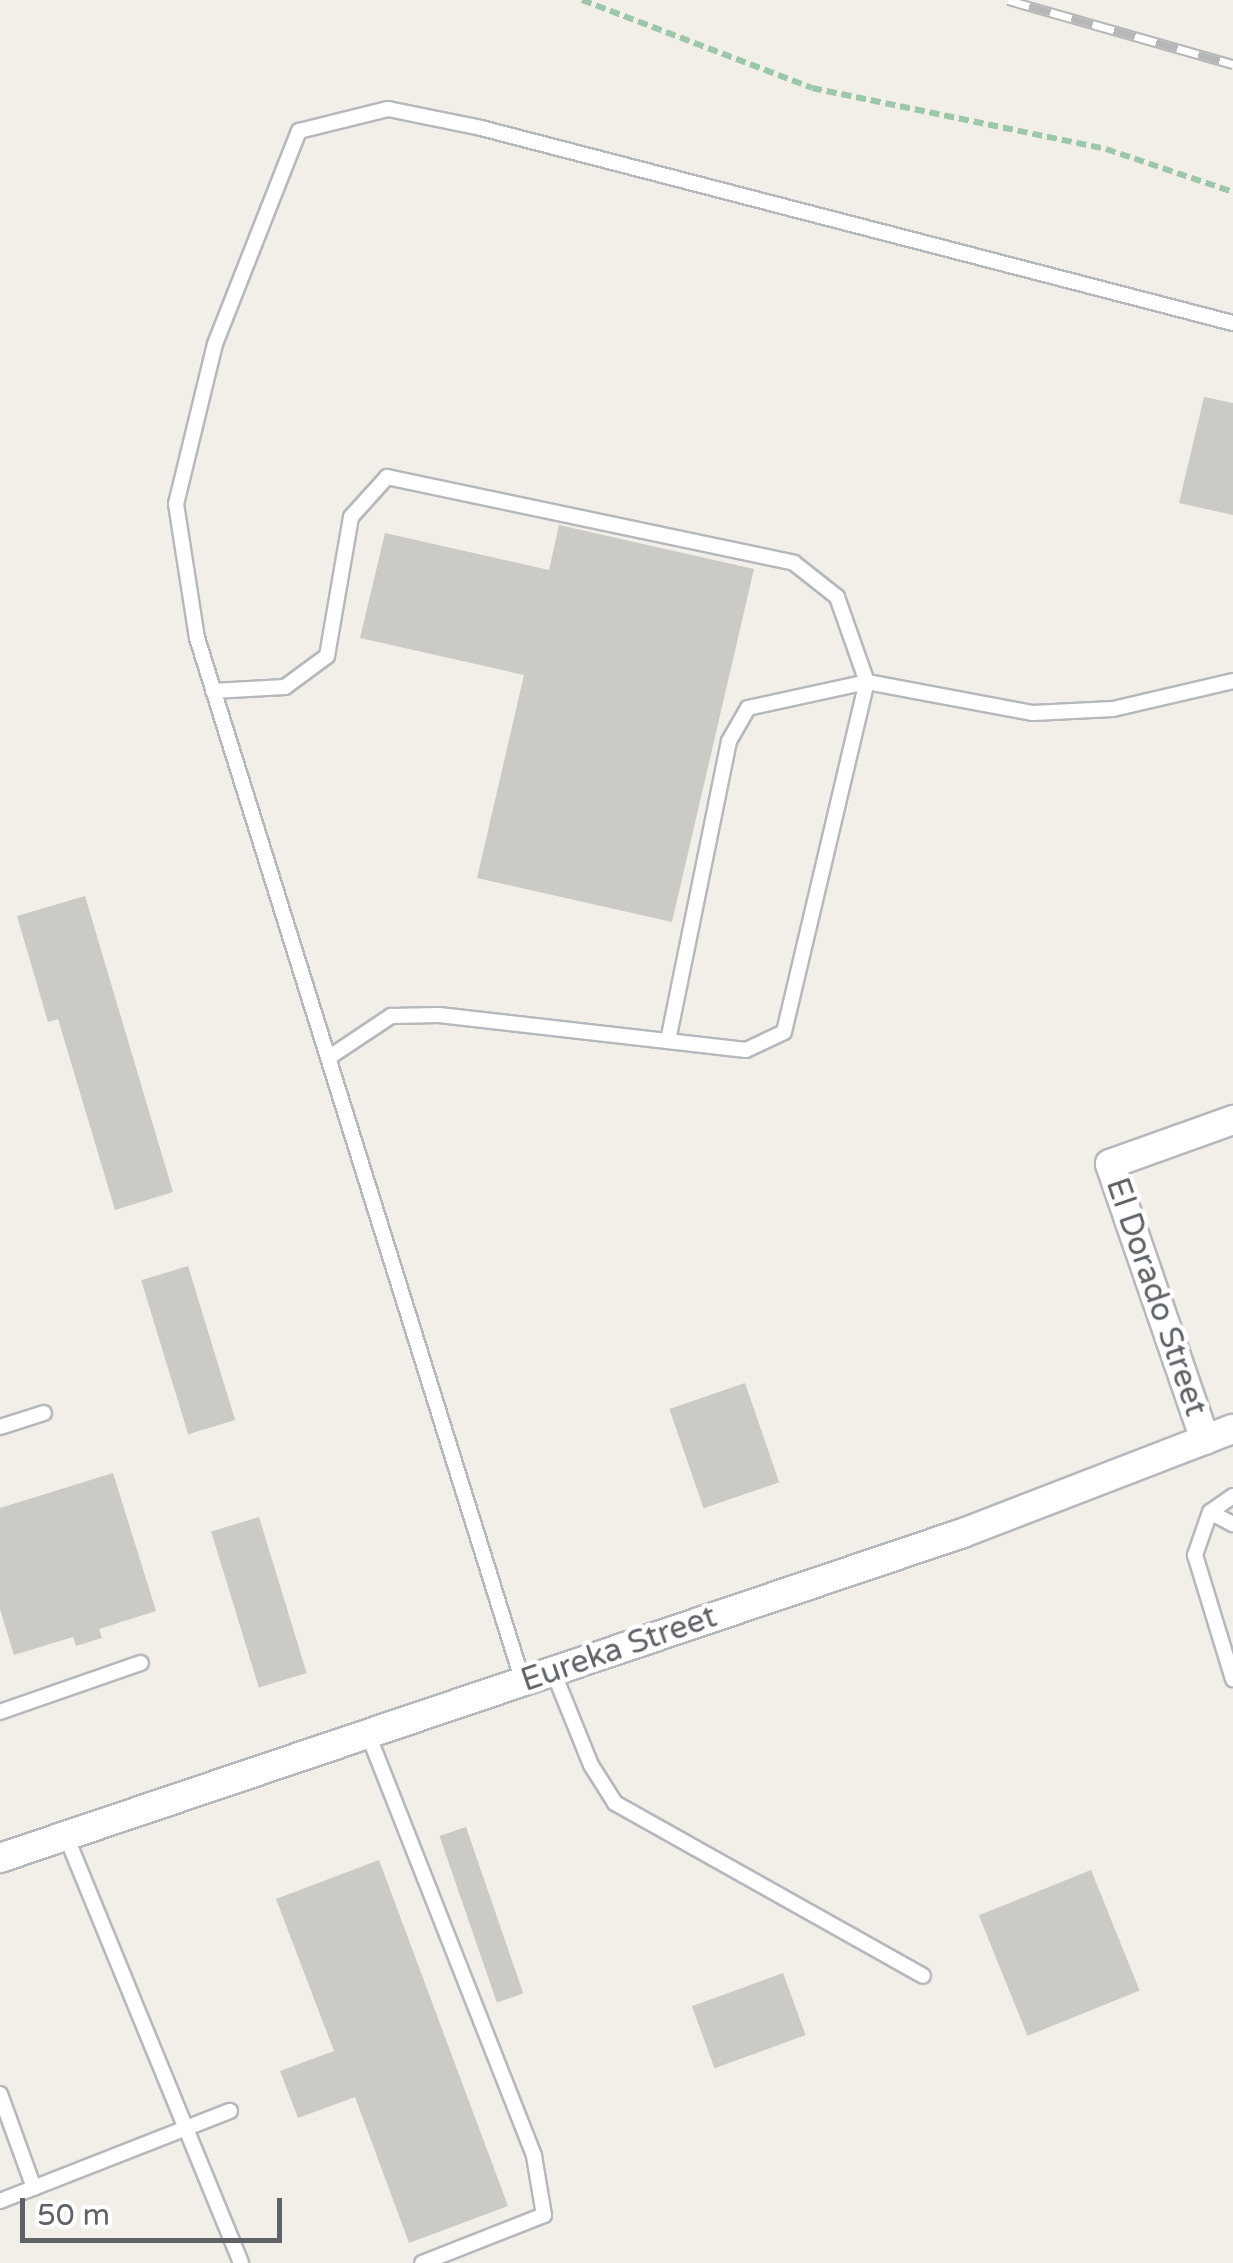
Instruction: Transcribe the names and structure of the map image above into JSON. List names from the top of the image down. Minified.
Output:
{"streets":{"street":["El Dorado Street","Eureka Street"]},"crossings":[["El Dorado Street","Eureka Street"]],"scale_bar":"50 m"}
